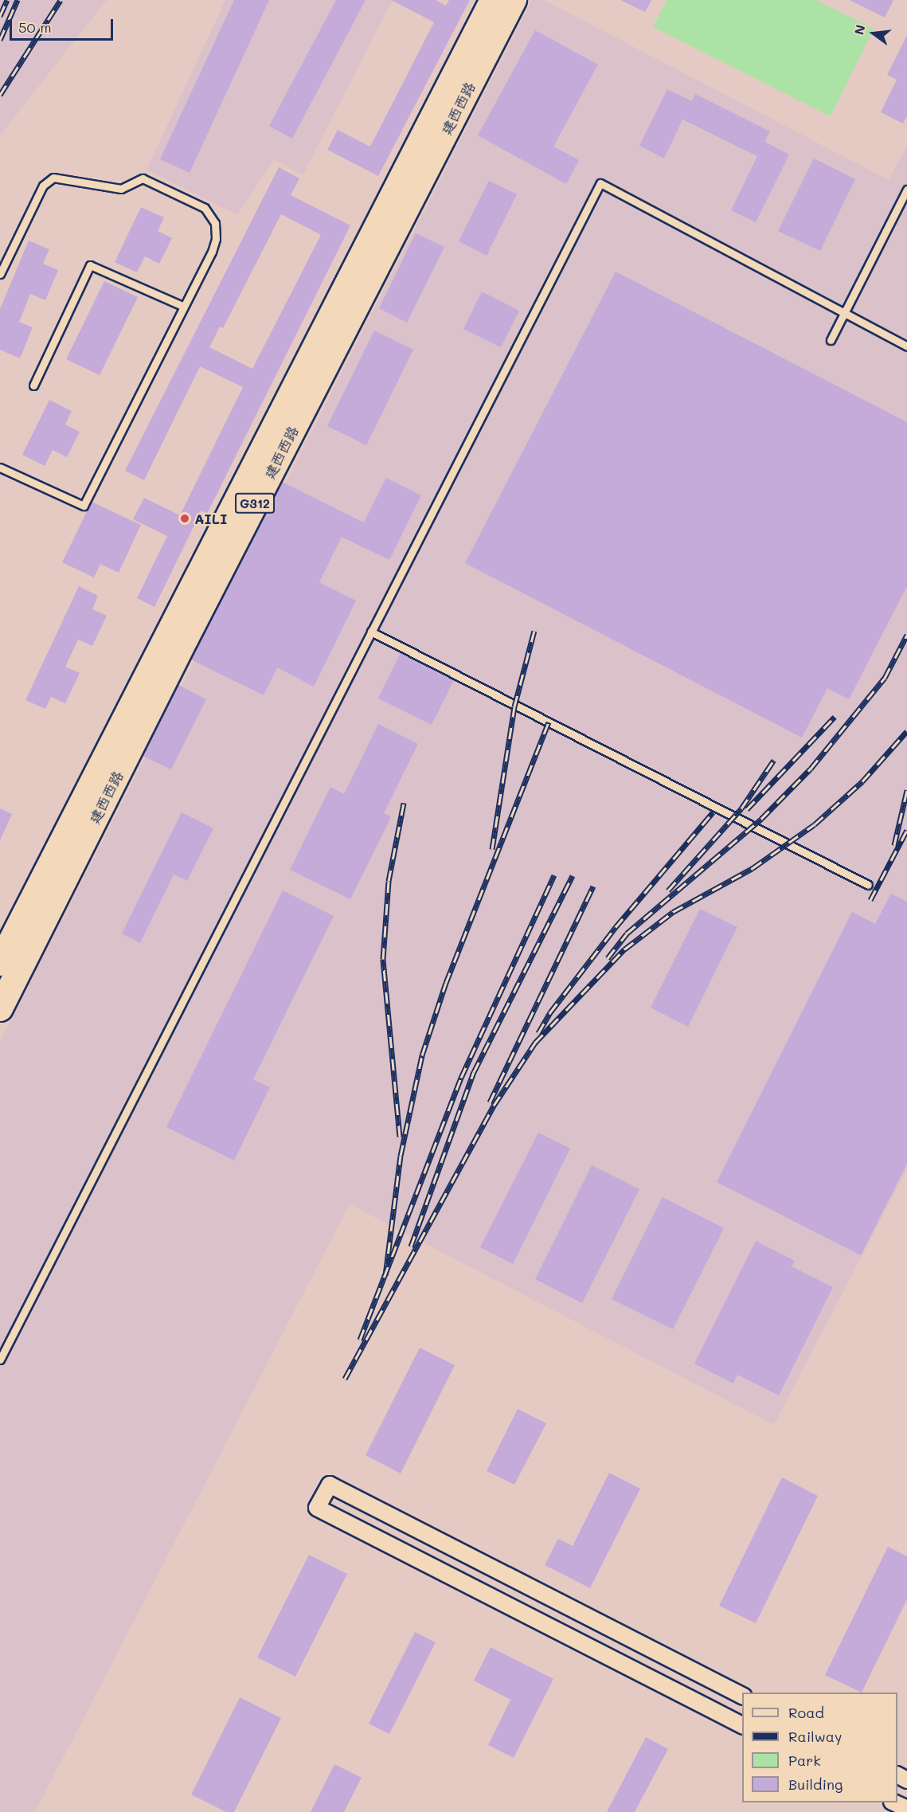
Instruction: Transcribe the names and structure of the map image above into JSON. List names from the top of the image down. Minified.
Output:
{"streets":{"highway":["建西西路","G312"]},"places":["AILI"],"legend":["Road","Railway","Park","Building"],"scale_bar":"50 m","north":"left"}
